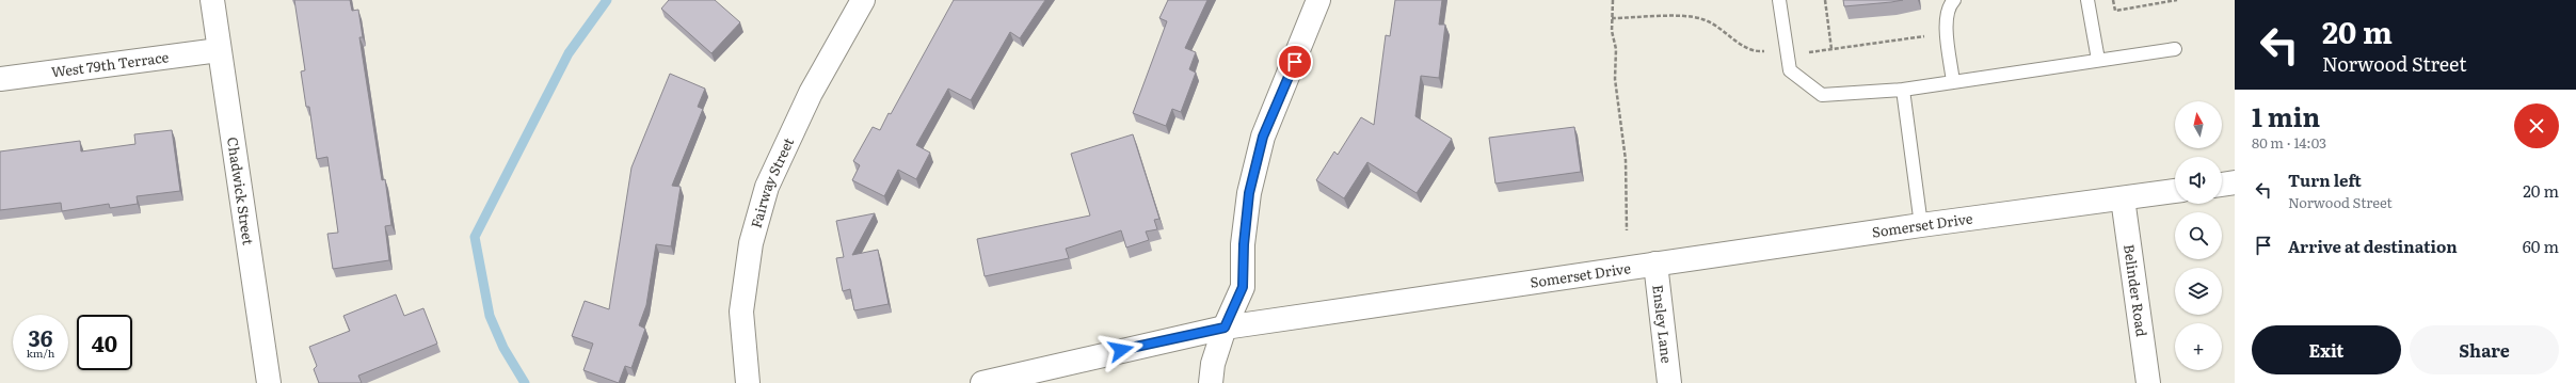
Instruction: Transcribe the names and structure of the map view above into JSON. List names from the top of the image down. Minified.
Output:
{"streets":{"street":["West 79th Terrace","Fairway Street","Chadwick Street","Somerset Drive","Belinder Road","Ensley Lane"]},"crossings":[["West 79th Terrace","Chadwick Street"],["Somerset Drive","Belinder Road"],["Somerset Drive","Ensley Lane"]],"north":"top","page":{"turn":["20 m","Norwood Street"],"heading":["1 min","80 m · 14:03"],"map_buttons":"+","list":[{"name":"Turn left","note":"Norwood Street","value":"20 m"},{"name":"Arrive at destination","value":"60 m"}],"speed":"36 km/h","limit":"40","buttons":["Exit","Share"]}}
